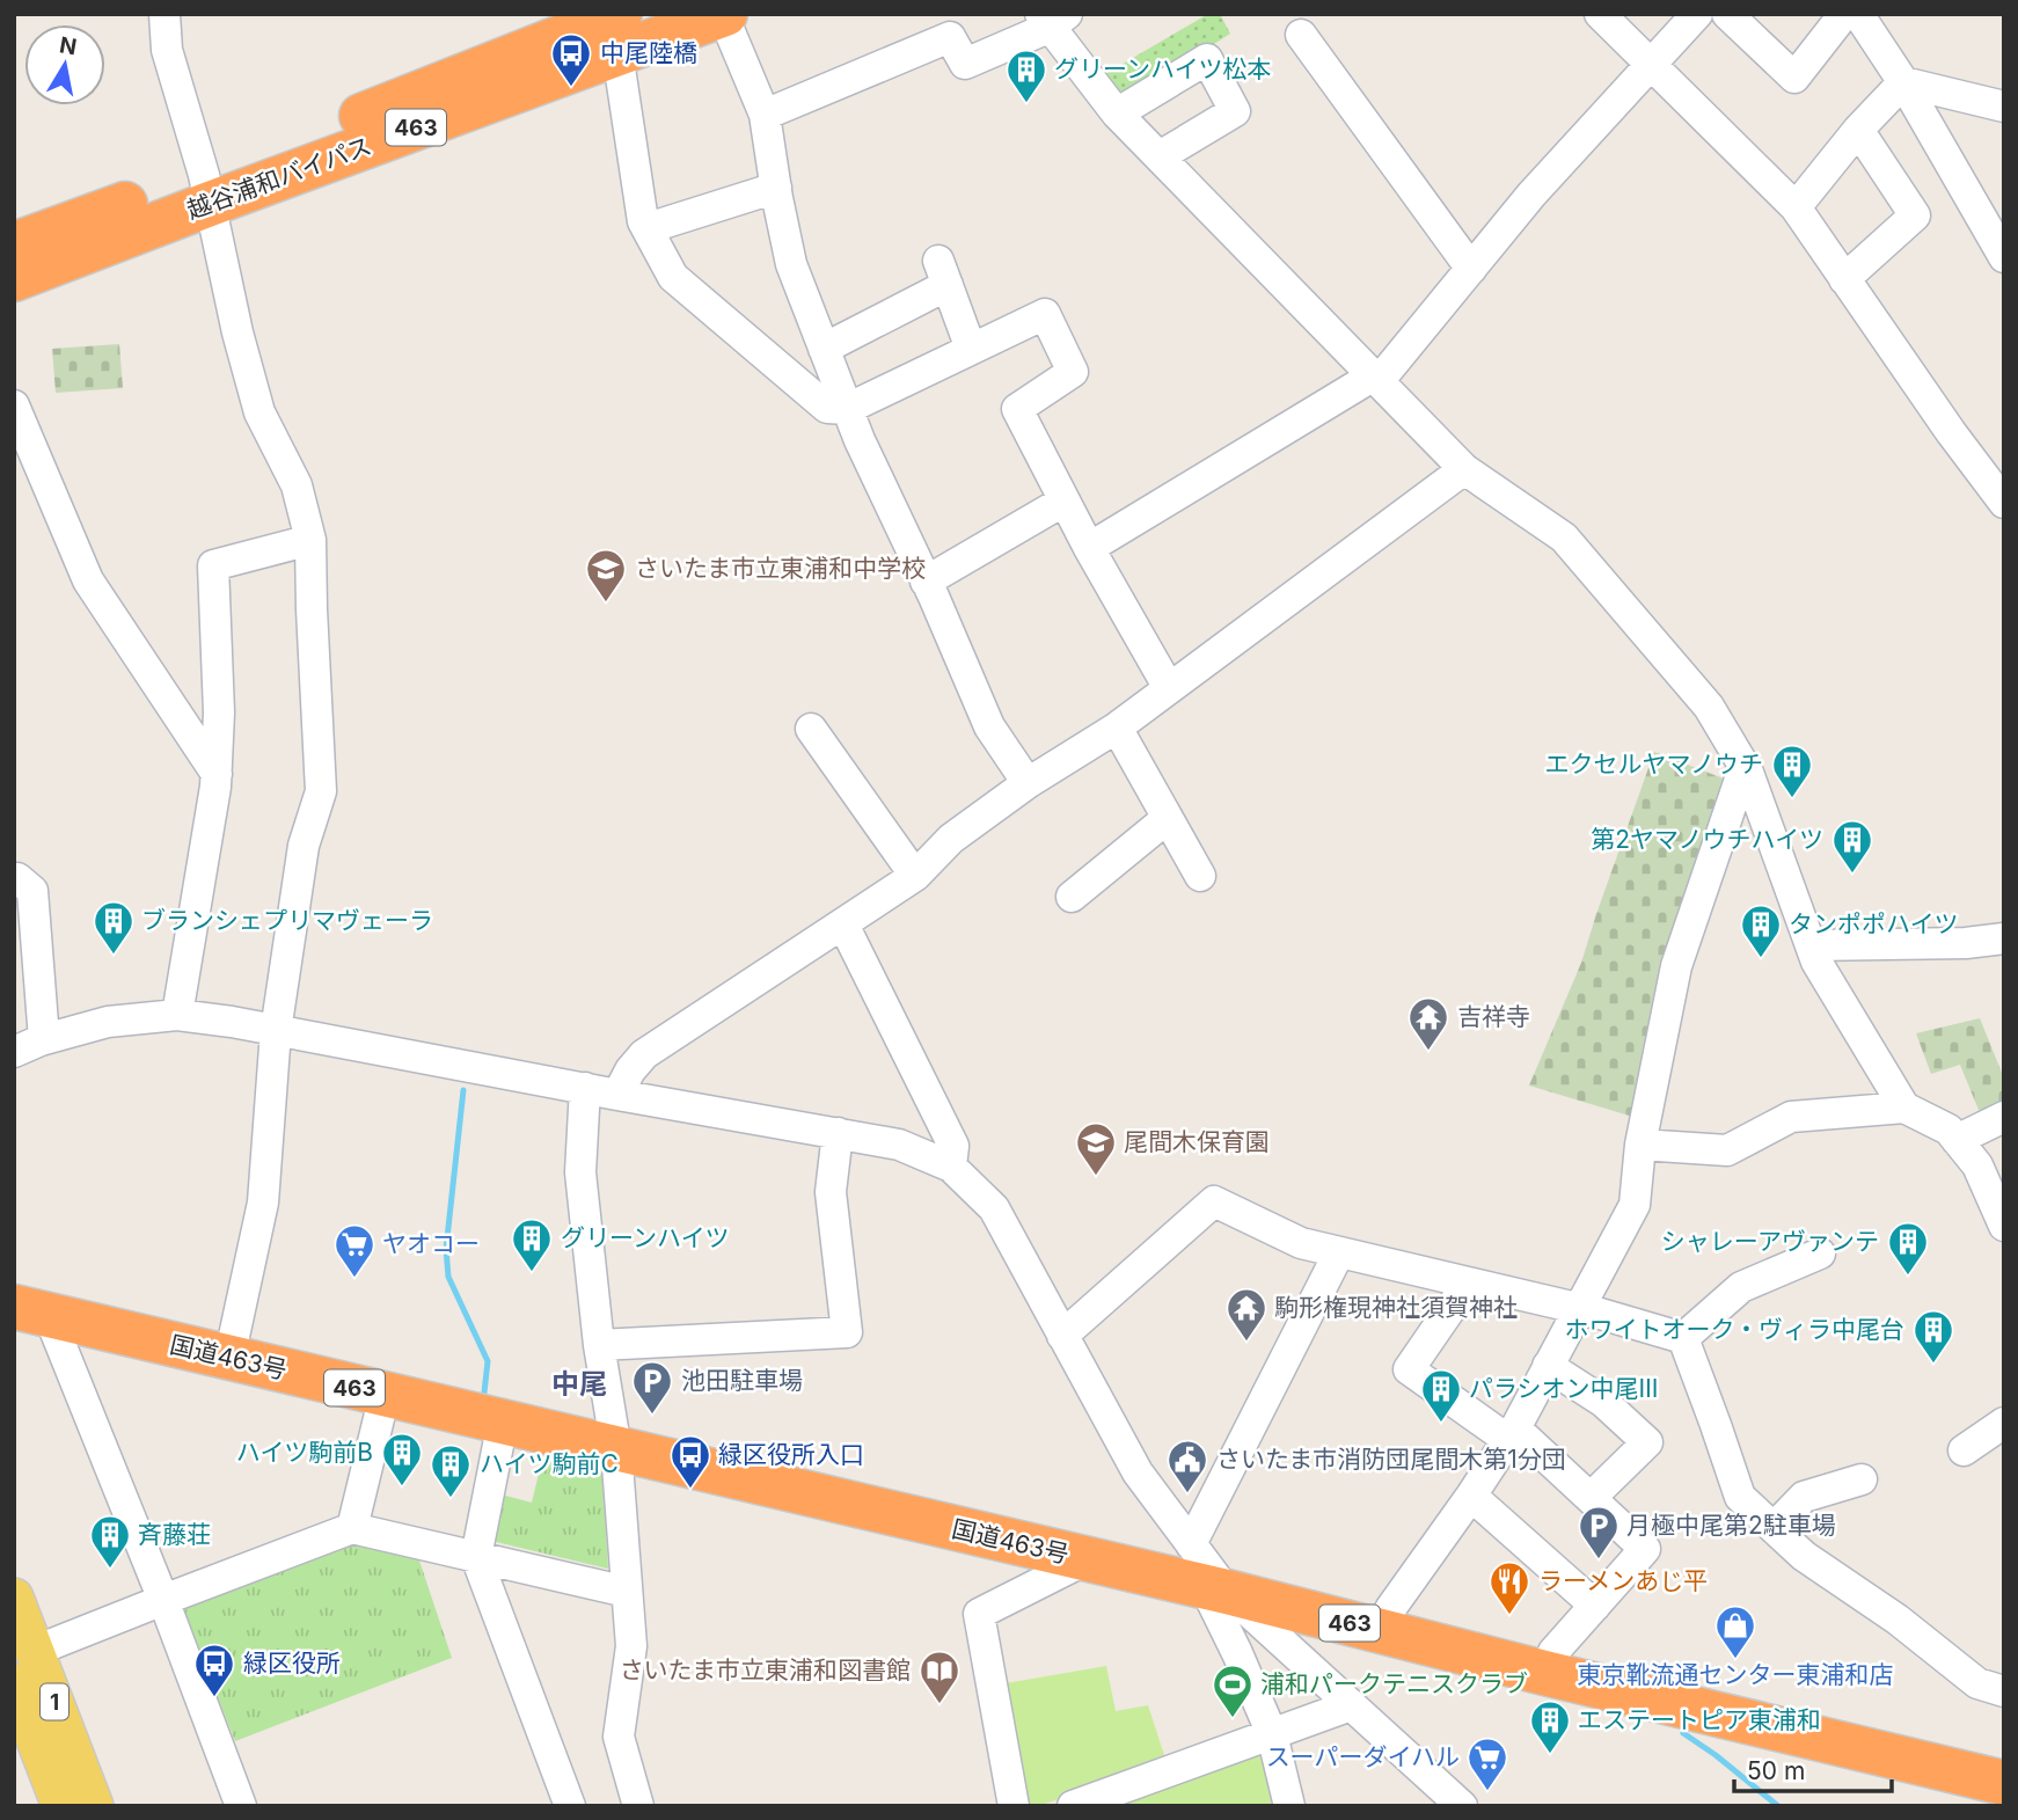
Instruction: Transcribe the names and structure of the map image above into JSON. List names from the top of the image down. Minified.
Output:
{"streets":{"highway":["463","越谷浦和バイパス","国道463号"],"main road":["1"]},"districts":["中尾"],"places":{"bus stop":["中尾陸橋","緑区役所入口","緑区役所"],"building":["グリーンハイツ松本","エクセルヤマノウチ","第2ヤマノウチハイツ","ブランシェプリマヴェーラ","タンポポハイツ","グリーンハイツ","シャレーアヴァンテ","ホワイトオーク・ヴィラ中尾台","パラシオン中尾Ⅲ","ハイツ駒前B","ハイツ駒前C","斉藤荘","エステートピア東浦和"],"school or university":["さいたま市立東浦和中学校","尾間木保育園"],"temple":["吉祥寺","駒形権現神社須賀神社"],"supermarket":["ヤオコー","スーパーダイハル"],"parking":["池田駐車場","月極中尾第2駐車場"],"public building":["さいたま市消防団尾間木第1分団"],"restaurant":["ラーメンあじ平"],"shop":["東京靴流通センター東浦和店"],"library":["さいたま市立東浦和図書館"],"sports":["浦和パークテニスクラブ"]},"scale_bar":"50 m","north":"top"}
